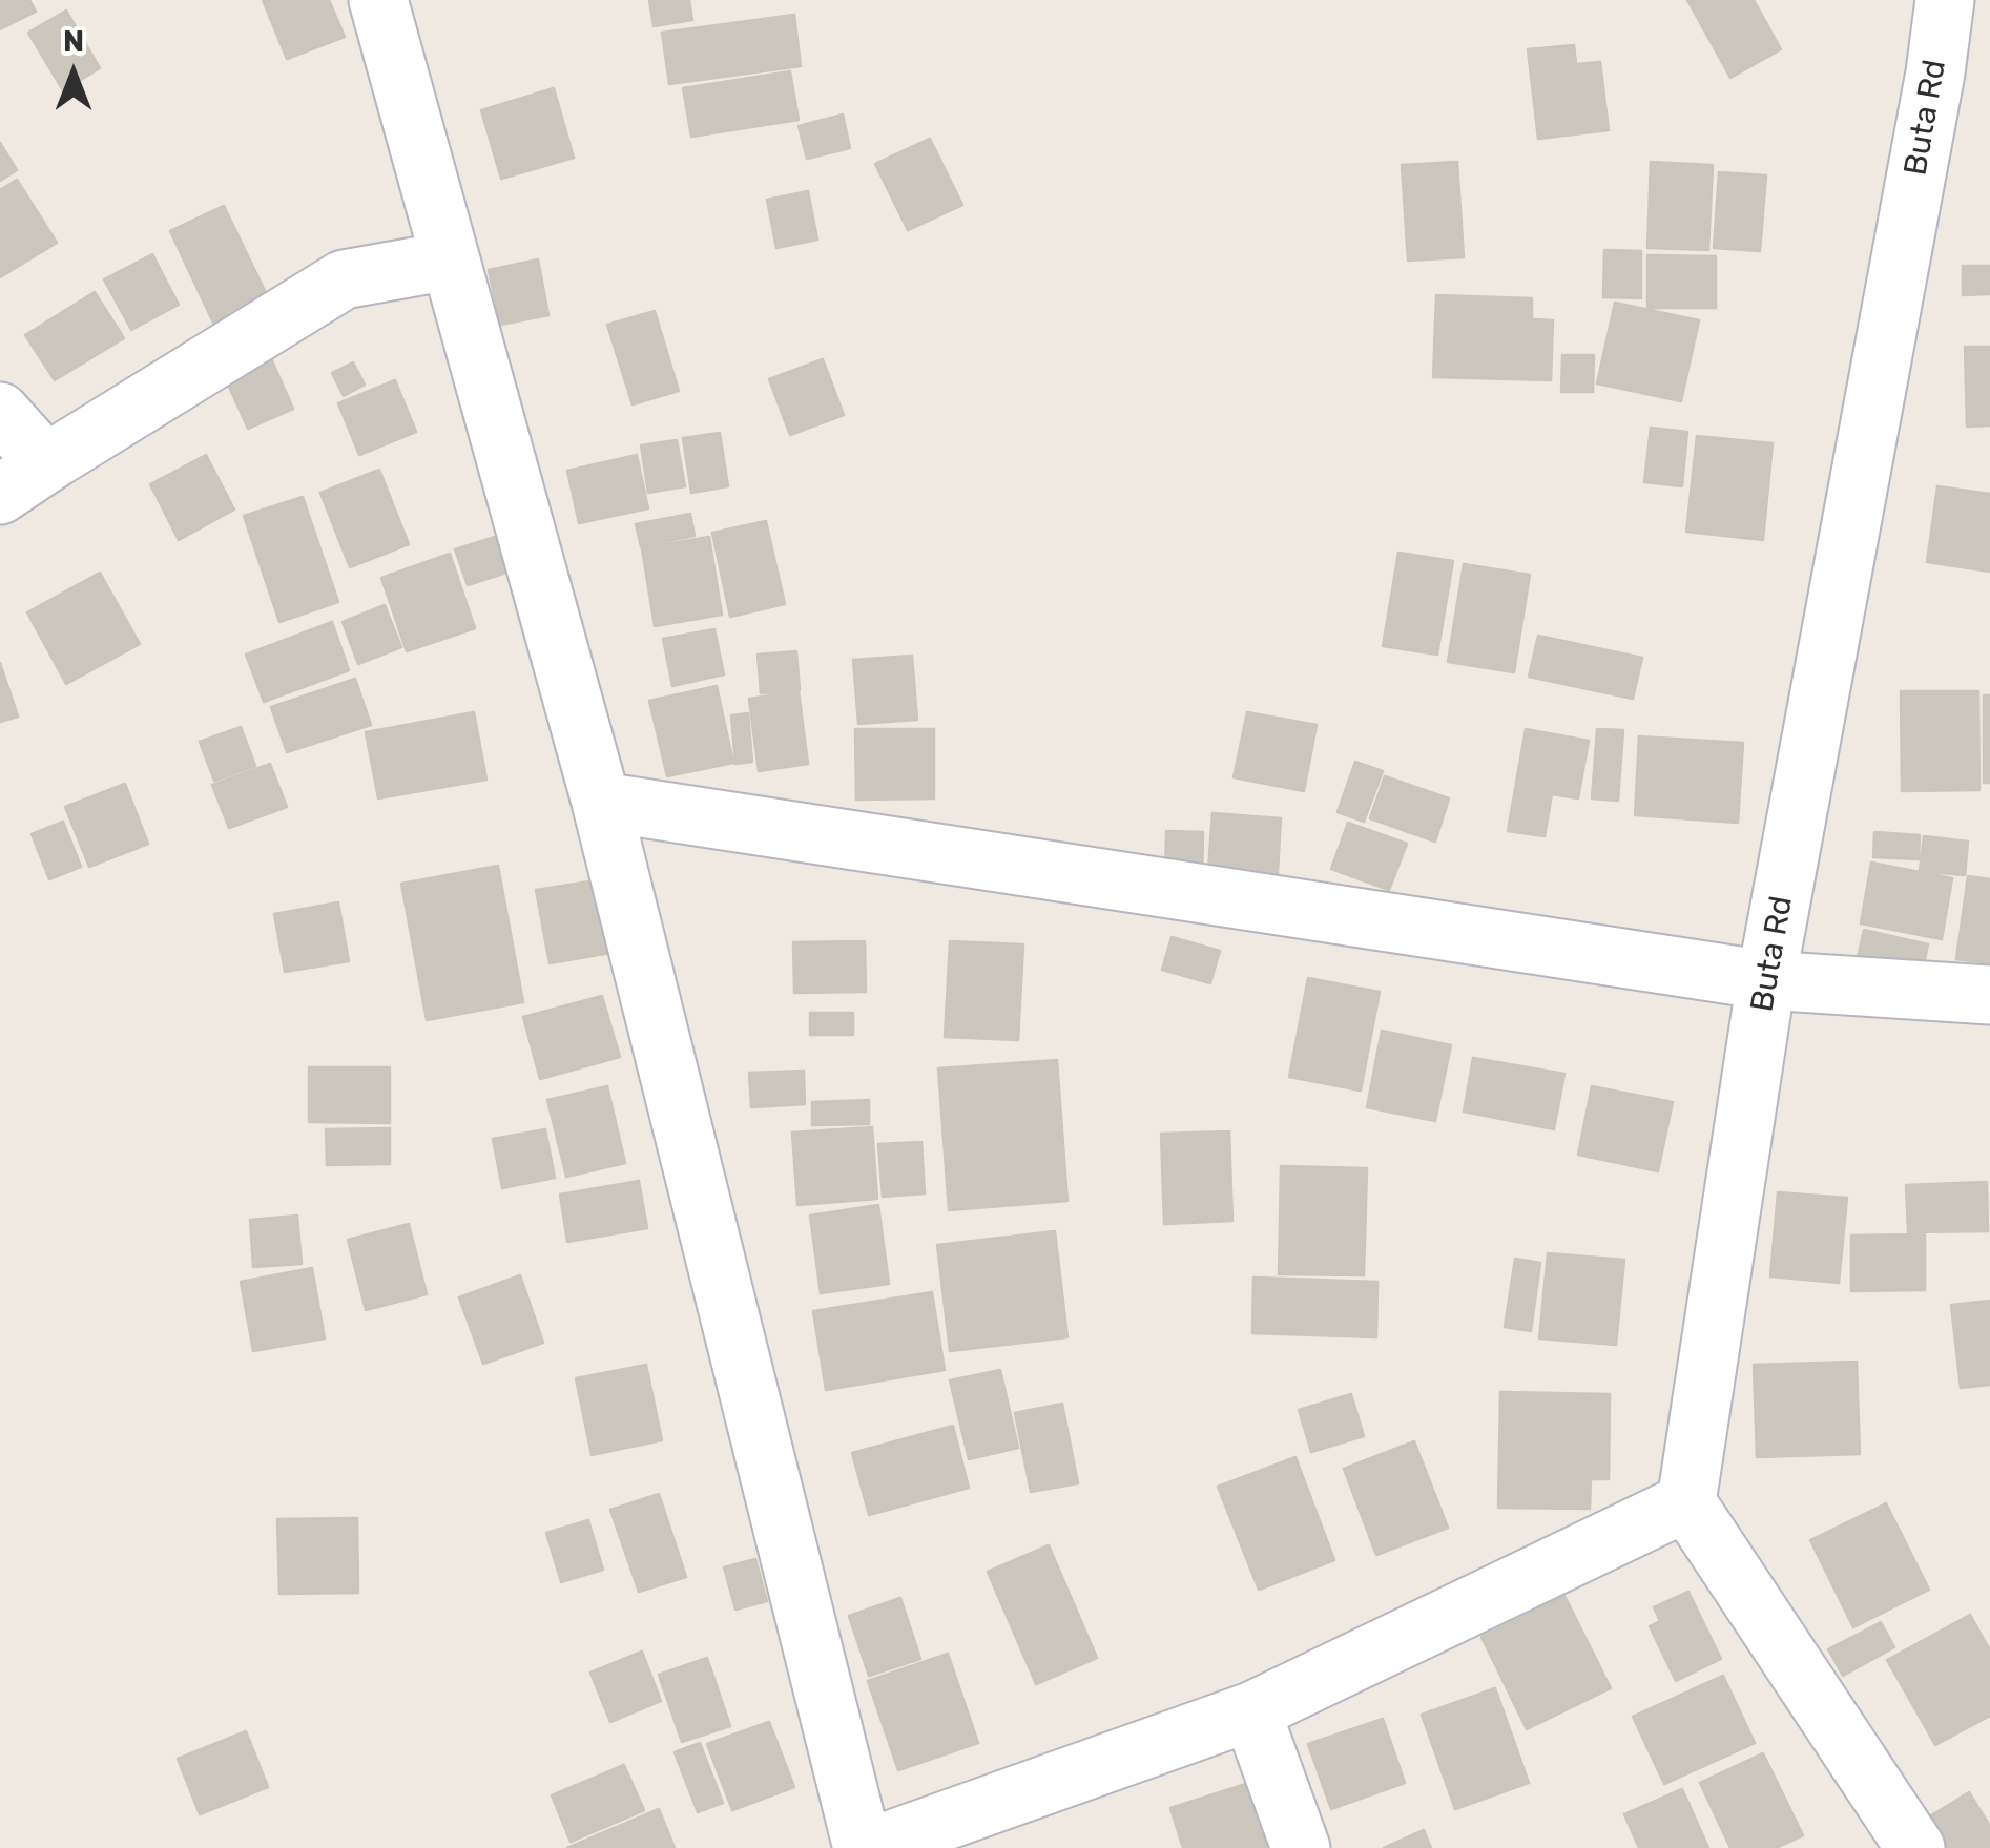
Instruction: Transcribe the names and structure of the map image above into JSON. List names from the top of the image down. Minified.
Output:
{"streets":{"street":["Buta Rd"]},"north":"top"}
